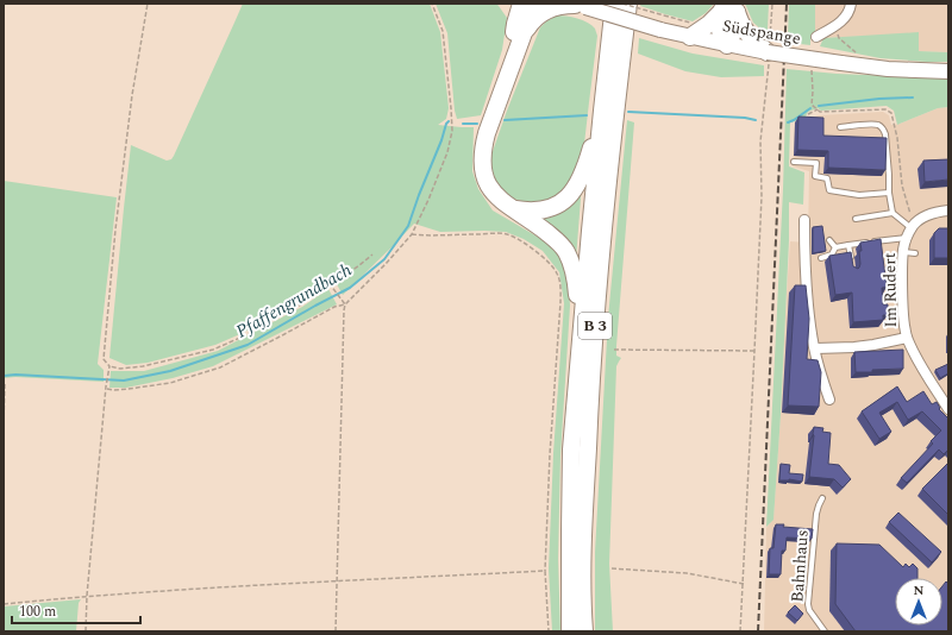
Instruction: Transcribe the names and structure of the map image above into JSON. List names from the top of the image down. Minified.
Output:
{"streets":{"highway":["B 3"],"main road":["Südspange"],"street":["Im Rudert"],"lane":["Bahnhaus"]},"crossings":[["Südspange","B 3"]],"water":["Pfaffengrundbach"],"scale_bar":"100 m","north":"top"}
